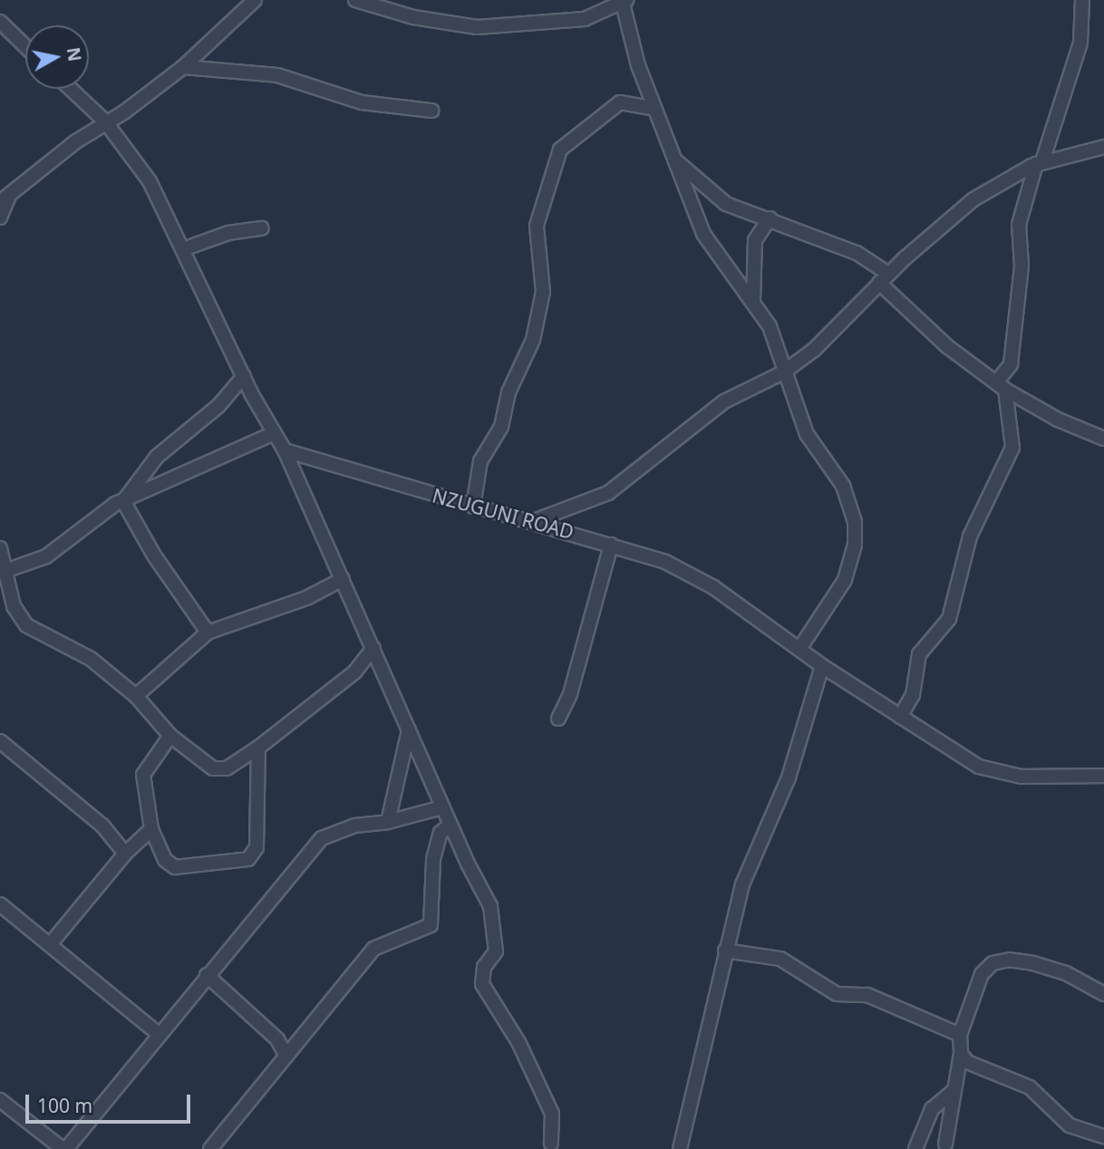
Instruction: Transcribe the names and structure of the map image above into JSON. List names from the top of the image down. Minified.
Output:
{"streets":{"street":["NZUGUNI ROAD"]},"scale_bar":"100 m","north":"right"}
